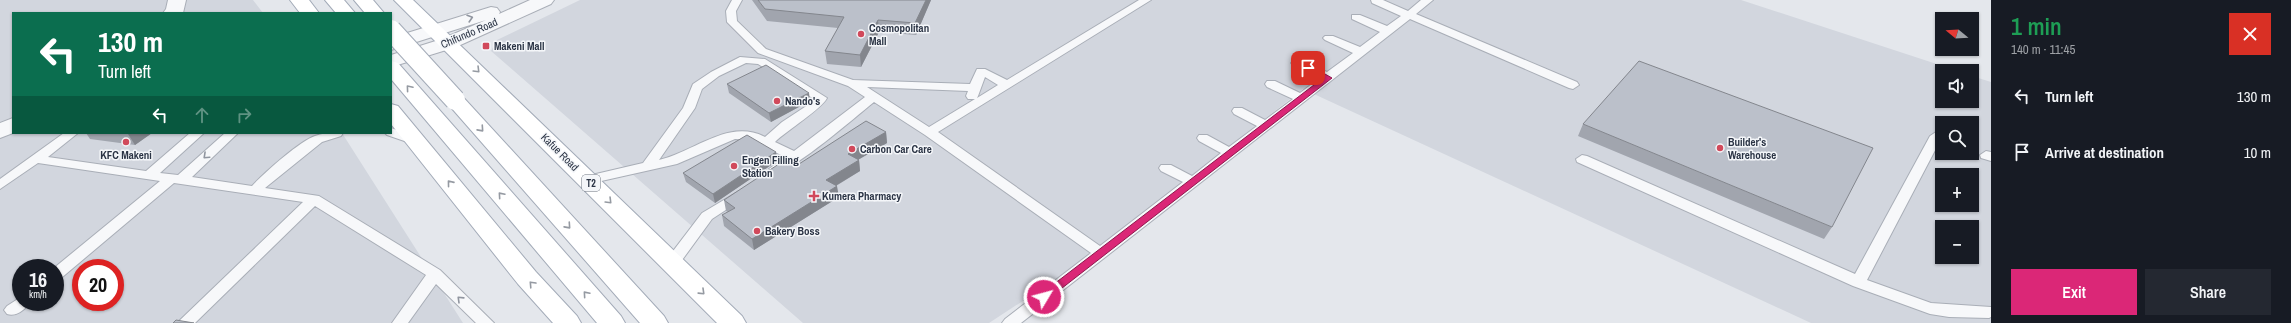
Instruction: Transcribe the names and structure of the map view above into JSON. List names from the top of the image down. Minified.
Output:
{"streets":{"main road":["Kafue Road","T2"],"street":["Chifundo Road"]},"crossings":[["Chifundo Road","Kafue Road"]],"places":{"other":["Cosmopolitan Mall","Nando's","KFC Makeni","Builder's Warehouse","Carbon Car Care","Engen Filling Station","Bakery Boss"],"transit":["Makeni Mall"],"health":["Kumera Pharmacy"]},"north":"left","page":{"heading":["1 min","140 m · 11:45"],"map_buttons":["+","−"],"turn":["130 m","Turn left"],"list":[{"name":"Turn left","value":"130 m"},{"name":"Arrive at destination","value":"10 m"}],"speed":"16 km/h","limit":"20","buttons":["Exit","Share"]}}
